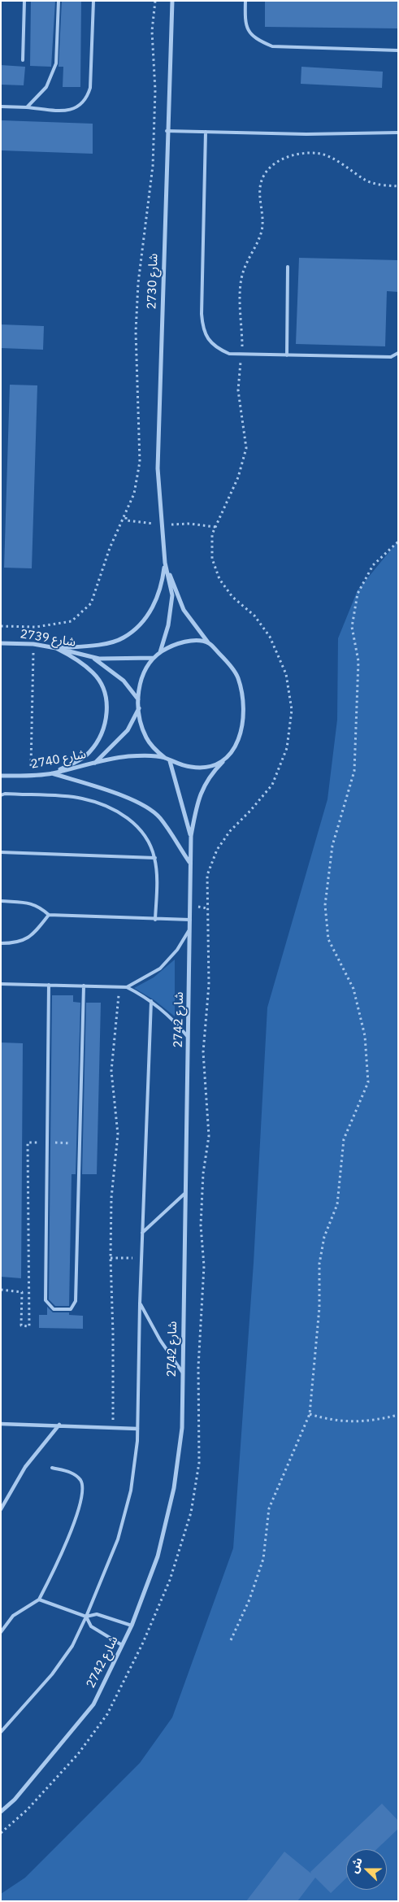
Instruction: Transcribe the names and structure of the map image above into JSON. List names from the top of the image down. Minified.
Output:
{"streets":{"street":["شارع 2730","شارع 2739","شارع 2740","شارع 2742"]},"crossings":[["شارع 2730","شارع 2739"],["شارع 2730","شارع 2740"],["شارع 2730","شارع 2742"],["شارع 2739","شارع 2740"],["شارع 2739","شارع 2742"],["شارع 2740","شارع 2742"]],"north":"left"}
